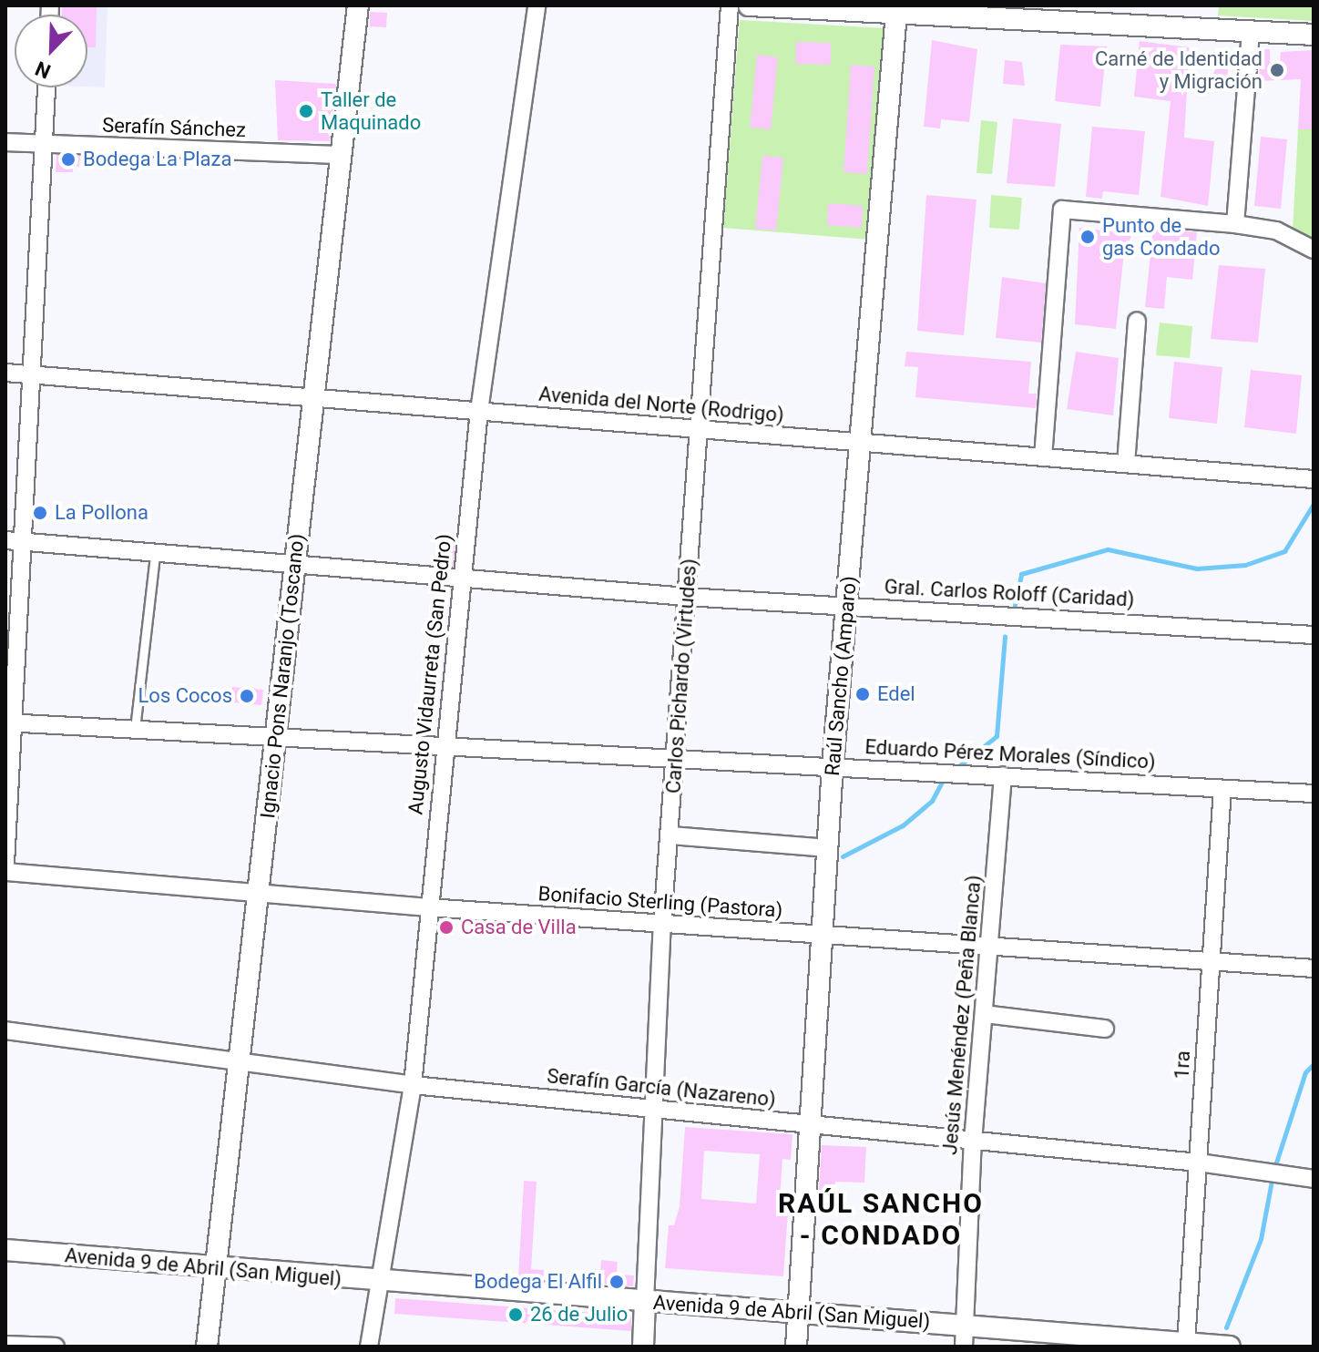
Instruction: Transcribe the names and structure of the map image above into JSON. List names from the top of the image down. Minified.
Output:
{"streets":{"street":["Serafín Sánchez","Avenida del Norte (Rodrigo)","Gral. Carlos Roloff (Caridad)","Augusto Vidaurreta (San Pedro)","Ignacio Pons Naranjo (Toscano)","Carlos Pichardo (Virtudes)","Raúl Sancho (Amparo)","Eduardo Pérez Morales (Síndico)","Bonifacio Sterling (Pastora)","Jesús Menéndez (Peña Blanca)","1ra","Serafín García (Nazareno)","Avenida 9 de Abril (San Miguel)"]},"crossings":[["Serafín Sánchez","Ignacio Pons Naranjo (Toscano)"],["Avenida del Norte (Rodrigo)","Augusto Vidaurreta (San Pedro)"],["Avenida del Norte (Rodrigo)","Ignacio Pons Naranjo (Toscano)"],["Avenida del Norte (Rodrigo)","Carlos Pichardo (Virtudes)"],["Avenida del Norte (Rodrigo)","Raúl Sancho (Amparo)"],["Gral. Carlos Roloff (Caridad)","Augusto Vidaurreta (San Pedro)"],["Gral. Carlos Roloff (Caridad)","Ignacio Pons Naranjo (Toscano)"],["Gral. Carlos Roloff (Caridad)","Carlos Pichardo (Virtudes)"],["Gral. Carlos Roloff (Caridad)","Raúl Sancho (Amparo)"],["Augusto Vidaurreta (San Pedro)","Eduardo Pérez Morales (Síndico)"],["Augusto Vidaurreta (San Pedro)","Bonifacio Sterling (Pastora)"],["Augusto Vidaurreta (San Pedro)","Serafín García (Nazareno)"],["Augusto Vidaurreta (San Pedro)","Avenida 9 de Abril (San Miguel)"],["Ignacio Pons Naranjo (Toscano)","Eduardo Pérez Morales (Síndico)"],["Ignacio Pons Naranjo (Toscano)","Bonifacio Sterling (Pastora)"],["Ignacio Pons Naranjo (Toscano)","Serafín García (Nazareno)"],["Ignacio Pons Naranjo (Toscano)","Avenida 9 de Abril (San Miguel)"],["Carlos Pichardo (Virtudes)","Eduardo Pérez Morales (Síndico)"],["Carlos Pichardo (Virtudes)","Bonifacio Sterling (Pastora)"],["Carlos Pichardo (Virtudes)","Serafín García (Nazareno)"],["Carlos Pichardo (Virtudes)","Avenida 9 de Abril (San Miguel)"],["Raúl Sancho (Amparo)","Eduardo Pérez Morales (Síndico)"],["Raúl Sancho (Amparo)","Bonifacio Sterling (Pastora)"],["Raúl Sancho (Amparo)","Serafín García (Nazareno)"],["Raúl Sancho (Amparo)","Avenida 9 de Abril (San Miguel)"],["Eduardo Pérez Morales (Síndico)","Jesús Menéndez (Peña Blanca)"],["Eduardo Pérez Morales (Síndico)","1ra"],["Bonifacio Sterling (Pastora)","Jesús Menéndez (Peña Blanca)"],["Bonifacio Sterling (Pastora)","1ra"],["Jesús Menéndez (Peña Blanca)","Serafín García (Nazareno)"],["Jesús Menéndez (Peña Blanca)","Avenida 9 de Abril (San Miguel)"],["1ra","Serafín García (Nazareno)"],["1ra","Avenida 9 de Abril (San Miguel)"]],"districts":["RAÚL SANCHO - CONDADO"],"places":["Carné de Identidad y Migración","Taller de Maquinado","Bodega La Plaza","Punto de gas Condado","La Pollona","Edel","Los Cocos","Casa de Villa","Bodega El Alfil","26 de Julio"],"north":"bottom left"}
